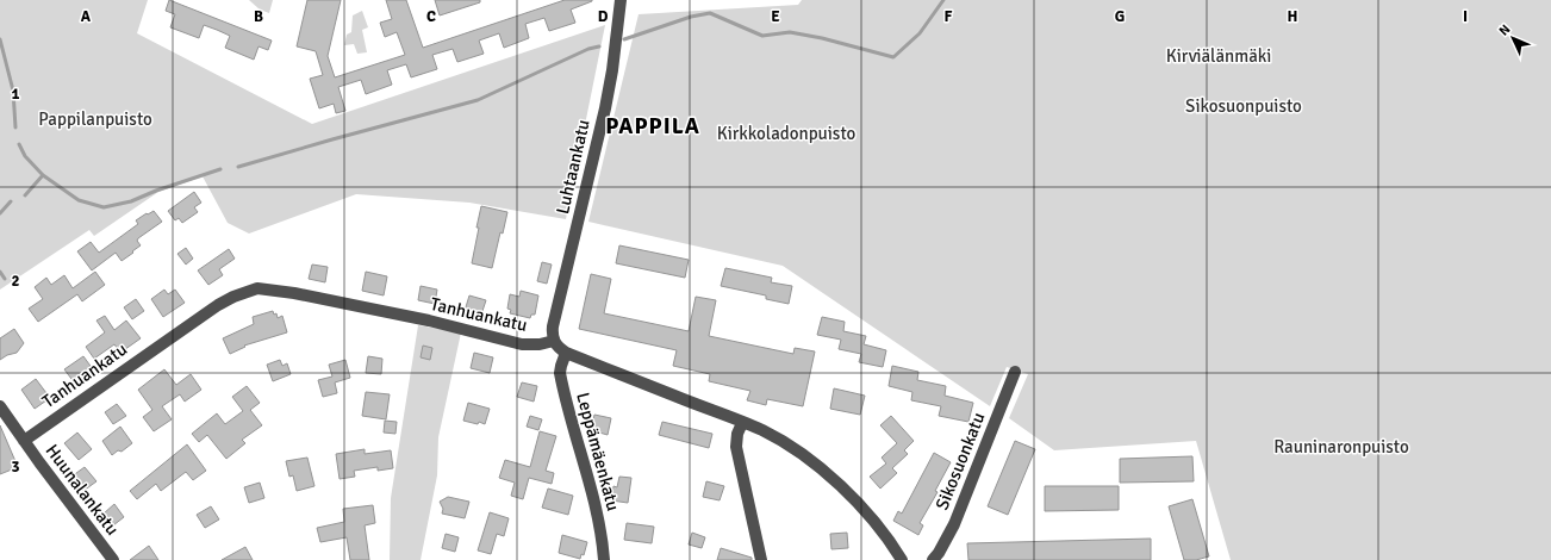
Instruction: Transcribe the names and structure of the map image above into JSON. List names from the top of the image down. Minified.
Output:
{"streets":{"street":["Luhtaankatu","Tanhuankatu","Leppämäenkatu","Sikosuonkatu","Huunalankatu"]},"crossings":[["Luhtaankatu","Tanhuankatu"],["Tanhuankatu","Huunalankatu"]],"districts":["PAPPILA"],"parks":["Kirviälänmäki","Sikosuonpuisto","Pappilanpuisto","Kirkkoladonpuisto","Rauninaronpuisto"],"north":"top left","grid":{"columns":["A","B","C","D","E","F","G","H","I"],"rows":["1","2","3"]}}
